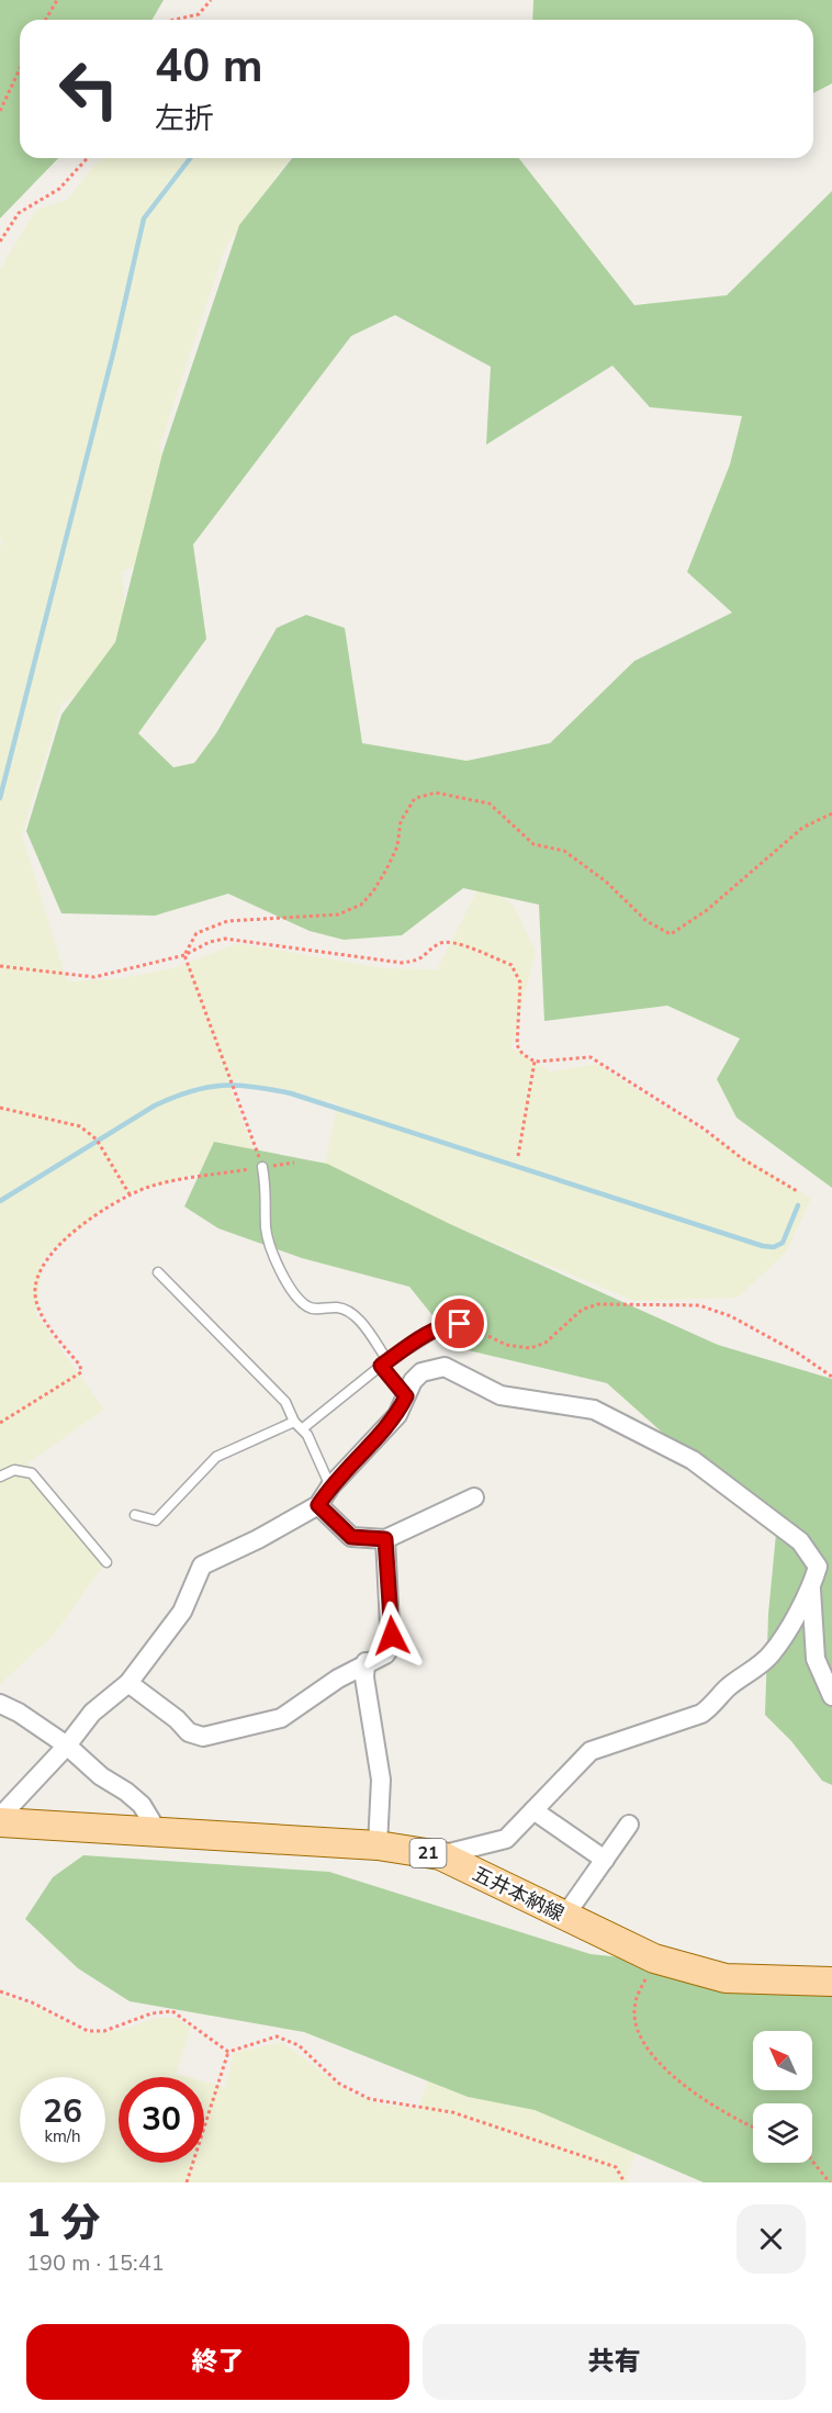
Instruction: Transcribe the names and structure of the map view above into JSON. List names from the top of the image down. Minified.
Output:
{"streets":{"main road":["21","五井本納線"]},"north":"top left","page":{"turn":["40 m","左折"],"speed":"26 km/h","limit":"30","heading":["1 分","190 m · 15:41"],"buttons":["終了","共有"]}}
